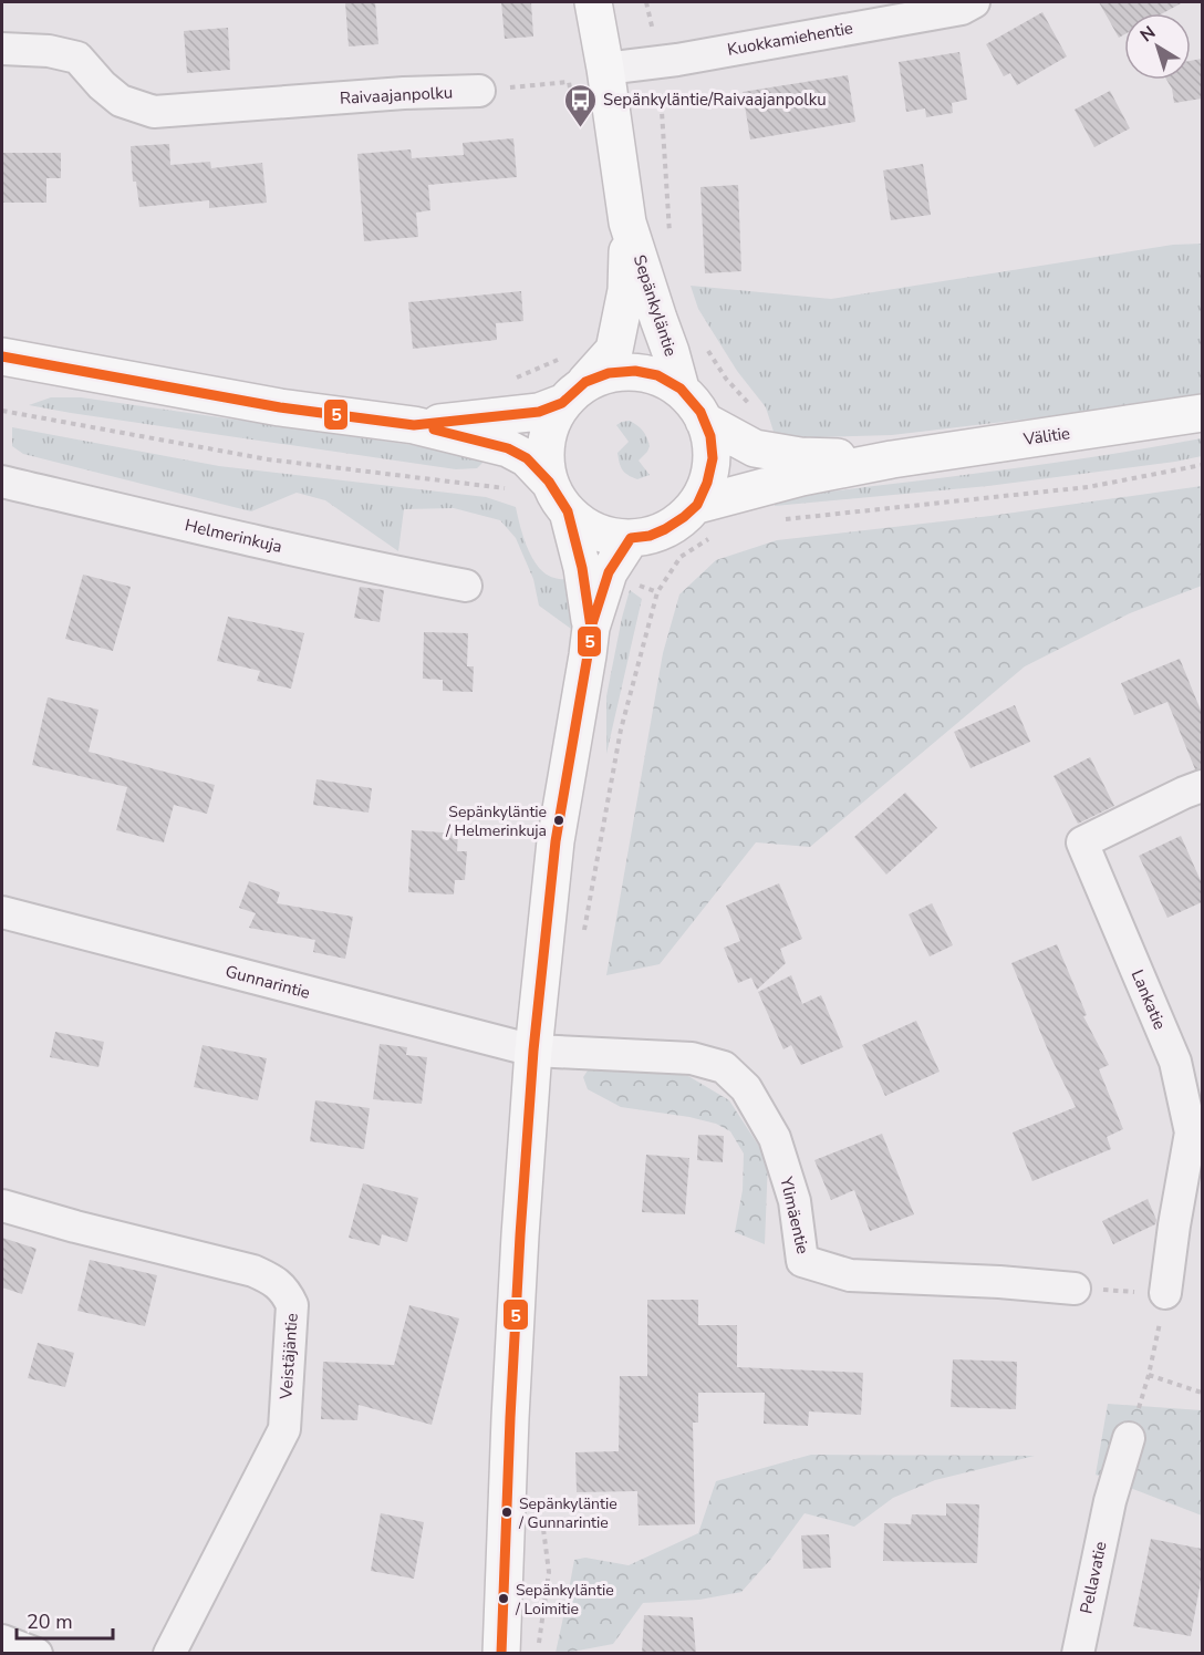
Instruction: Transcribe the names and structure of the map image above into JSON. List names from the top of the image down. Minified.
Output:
{"streets":{"main road":["Sepänkyläntie","Välitie"],"street":["Kuokkamiehentie","Raivaajanpolku","Helmerinkuja","Gunnarintie","Lankatie","Ylimäentie","Veistäjäntie","Pellavatie"]},"crossings":[["Kuokkamiehentie","Sepänkyläntie"],["Sepänkyläntie","Välitie"],["Gunnarintie","Ylimäentie"]],"places":{"bus stop":["Sepänkyläntie/Raivaajanpolku"],"other":["Sepänkyläntie / Helmerinkuja","Sepänkyläntie / Gunnarintie","Sepänkyläntie / Loimitie"]},"lines":["transit line 5"],"scale_bar":"20 m","north":"top left"}
